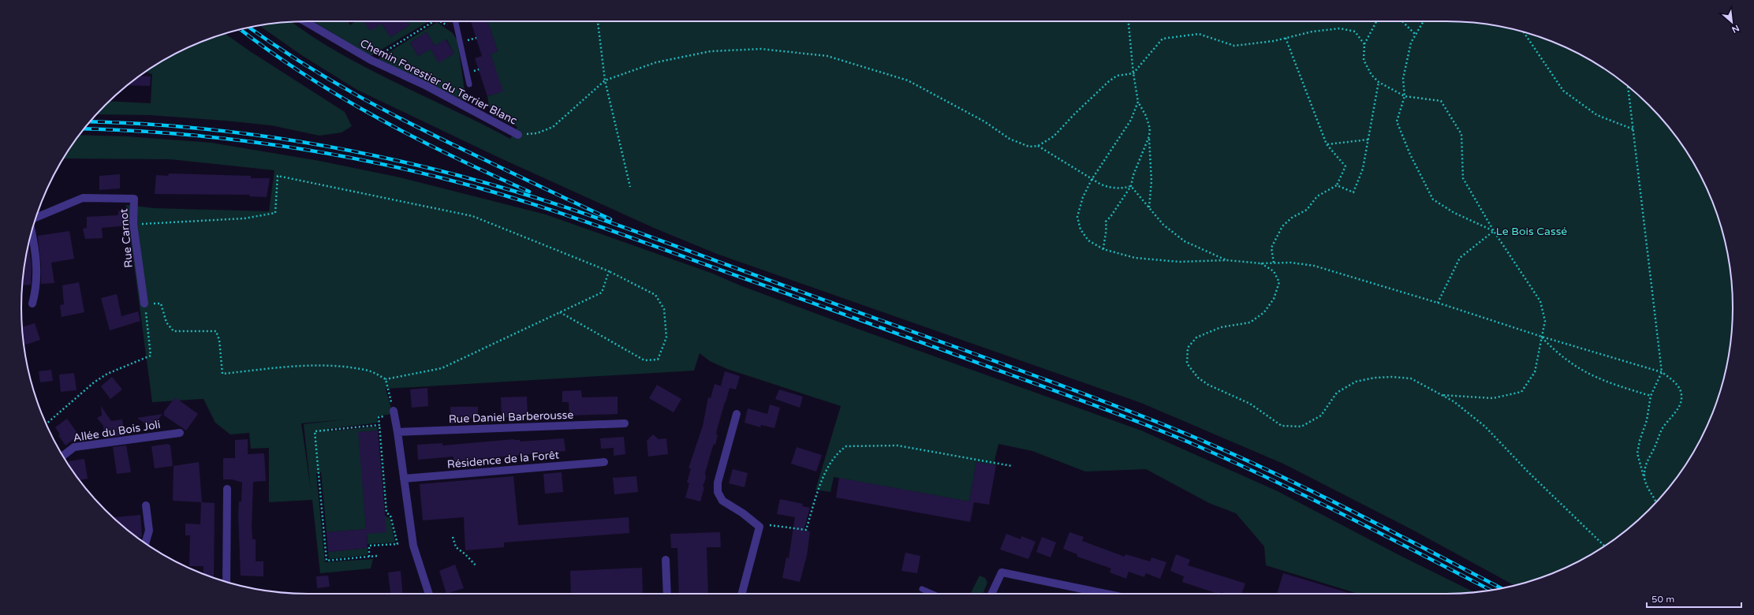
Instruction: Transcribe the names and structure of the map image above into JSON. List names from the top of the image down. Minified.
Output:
{"streets":{"street":["Chemin Forestier du Terrier Blanc","Rue Carnot","Rue Daniel Barberousse","Allée du Bois Joli","Résidence de la Forêt"]},"parks":["Le Bois Cassé"],"scale_bar":"50 m","north":"bottom right"}
